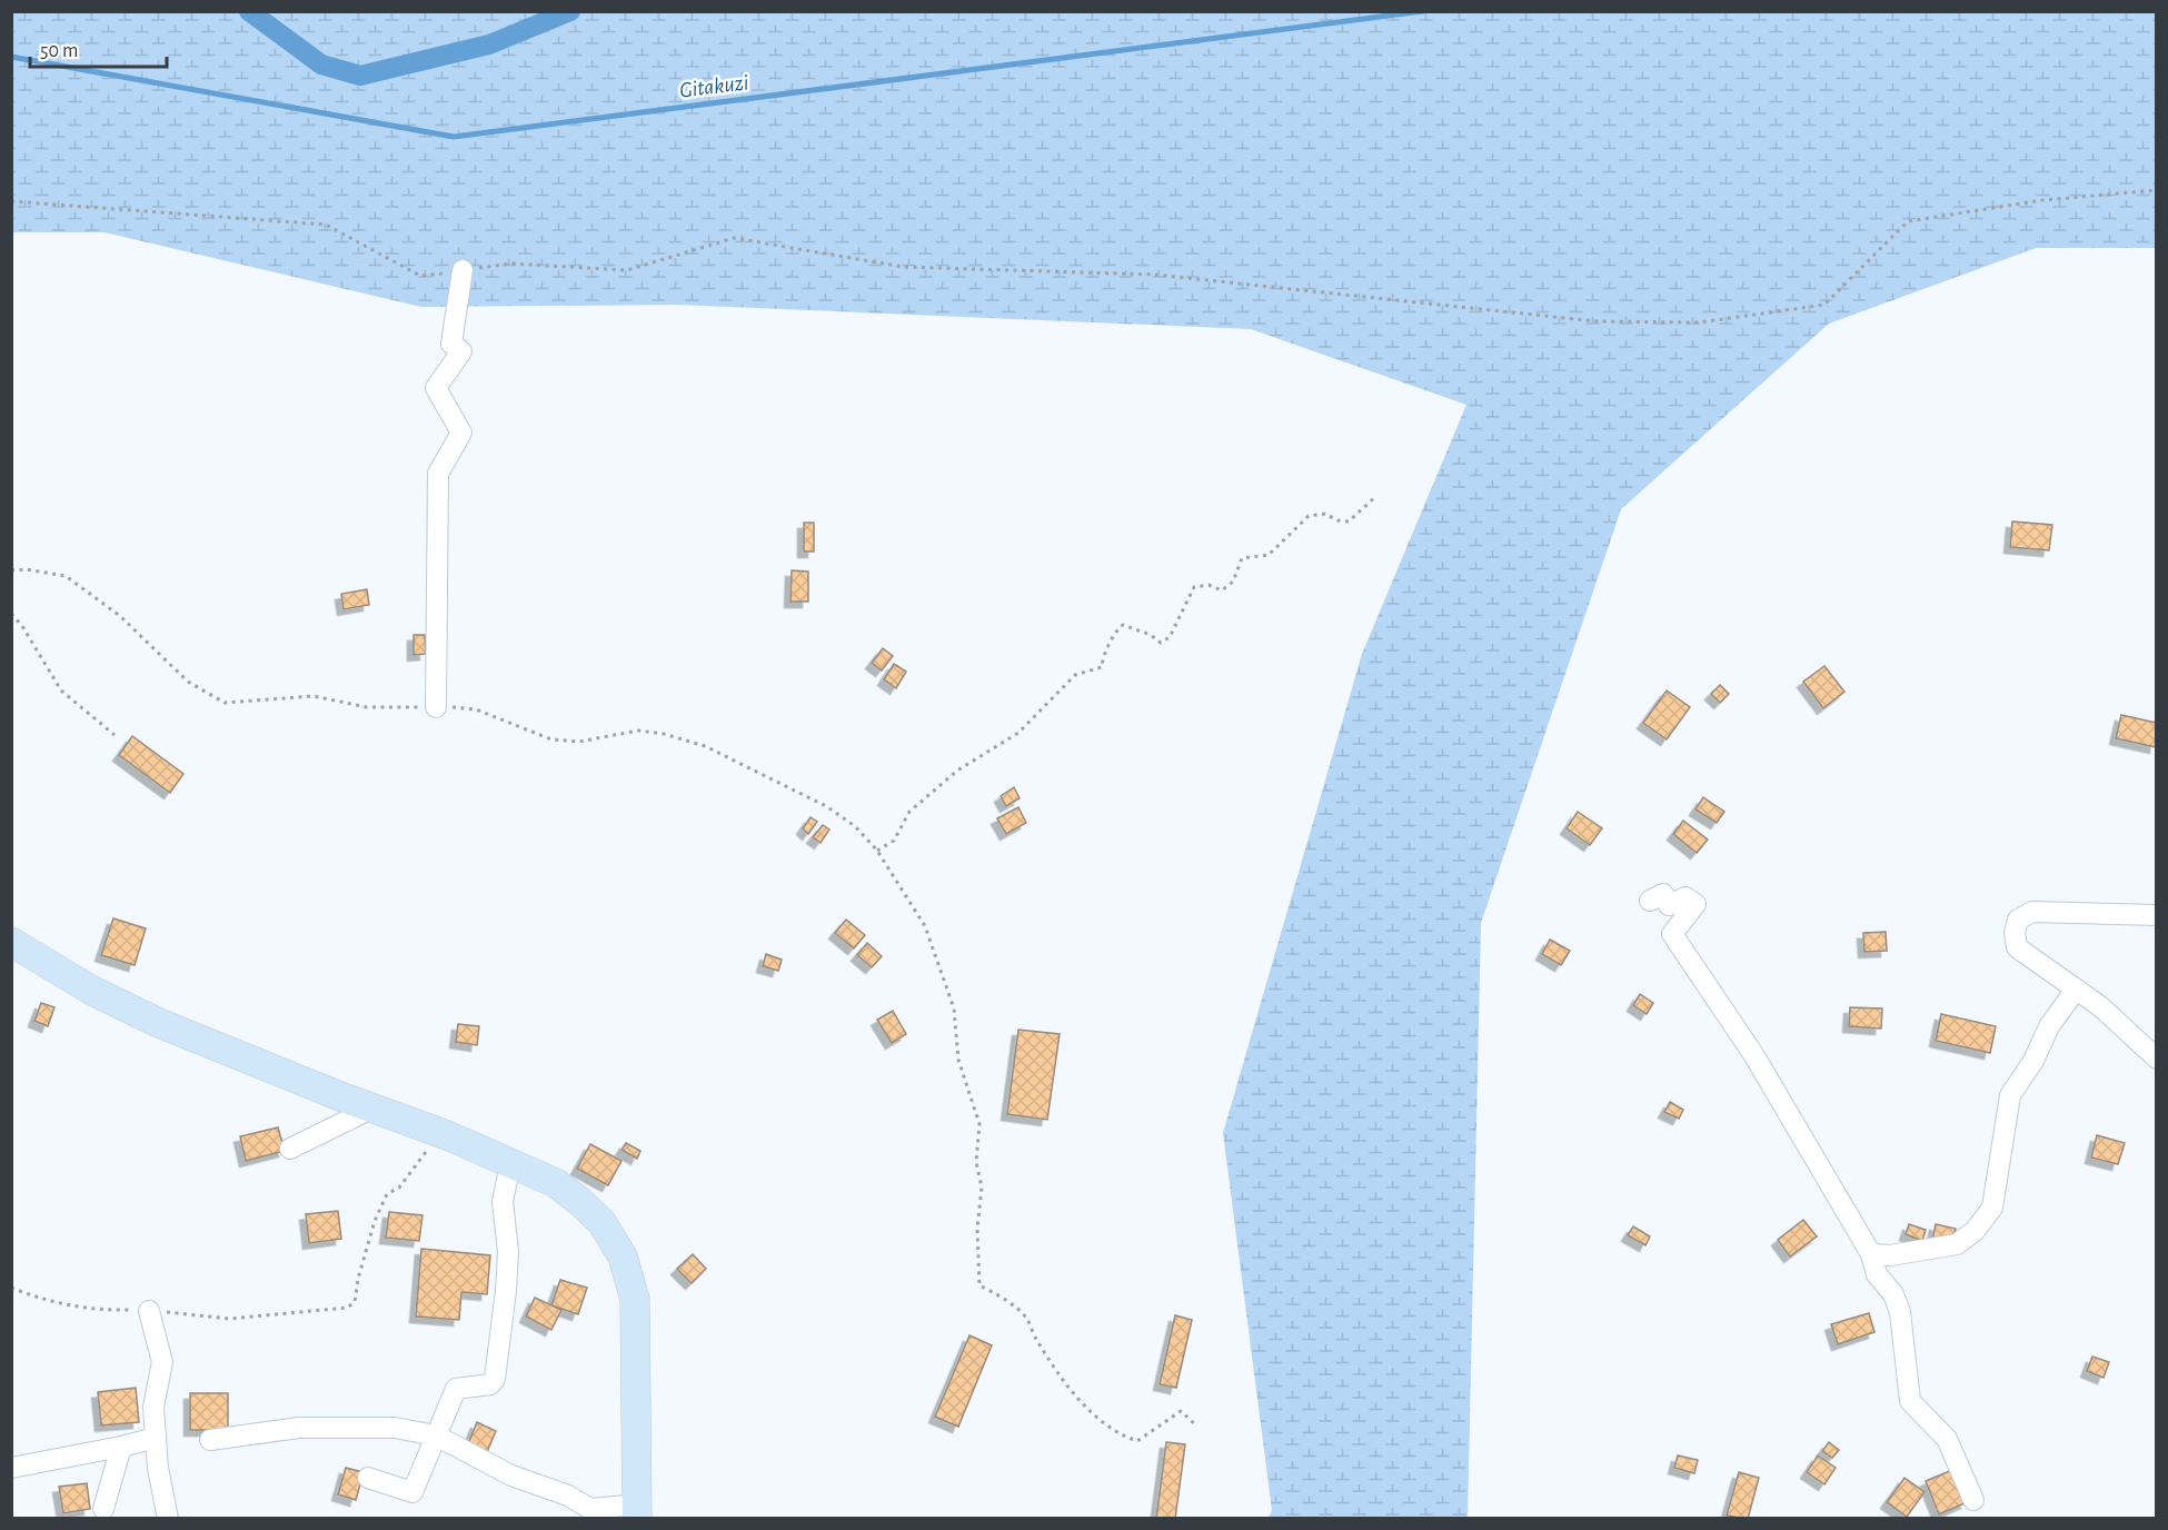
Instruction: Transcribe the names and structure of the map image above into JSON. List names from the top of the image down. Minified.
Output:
{"water":["Gitakuzi"],"scale_bar":"50 m"}
